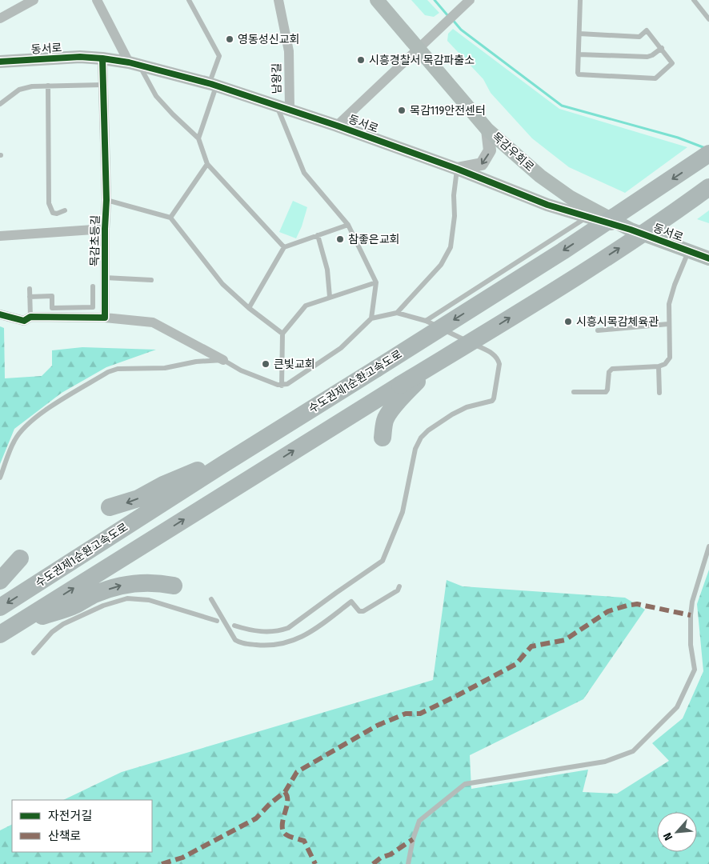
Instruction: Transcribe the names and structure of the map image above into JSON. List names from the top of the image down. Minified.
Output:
{"streets":{"highway":["수도권제1순환고속도로"],"main road":["동서로","목감우회로"],"street":["남왕길","목감초등길"]},"crossings":[["동서로","남왕길"],["동서로","목감우회로"],["동서로","목감초등길"]],"places":["영동성신교회","시흥경찰서 목감파출소","목감119안전센터","참좋은교회","시흥시목감체육관","큰빛교회"],"legend":["자전거길","산책로"],"north":"bottom left"}
